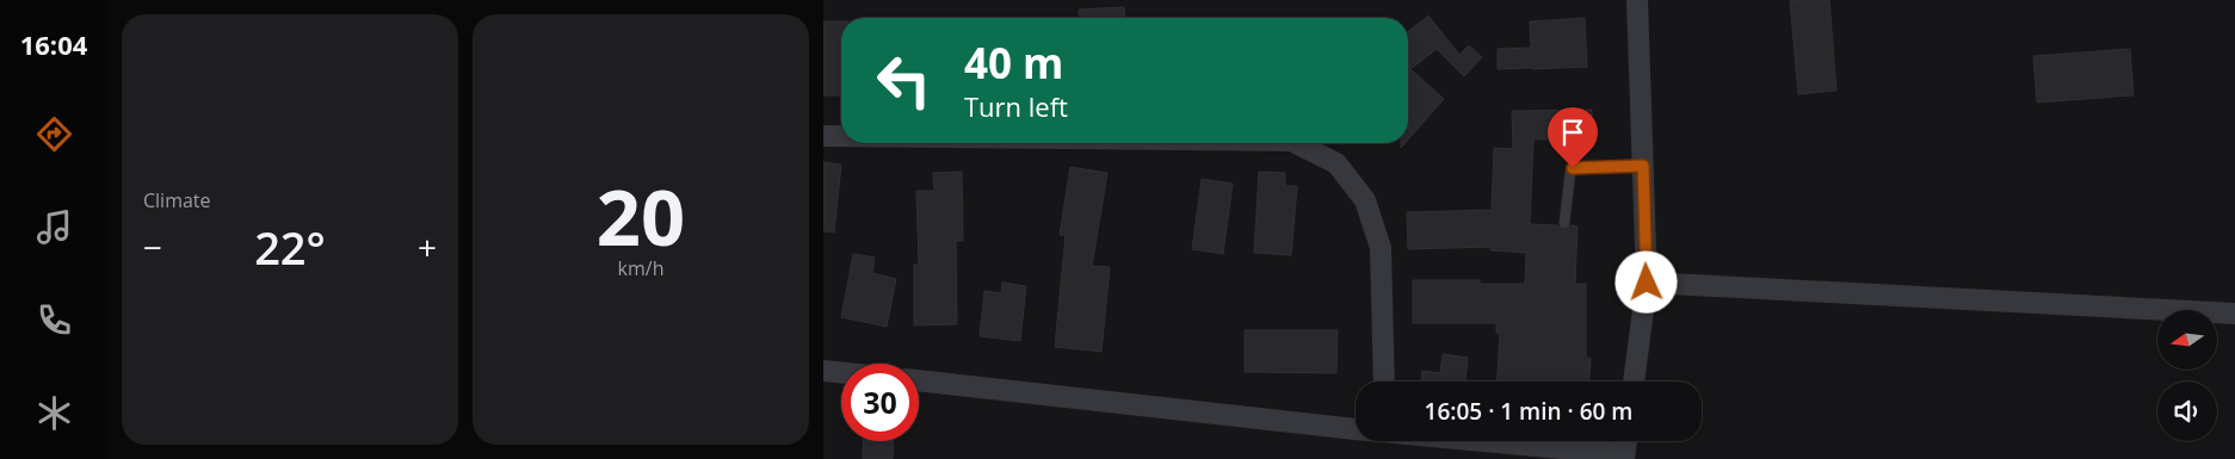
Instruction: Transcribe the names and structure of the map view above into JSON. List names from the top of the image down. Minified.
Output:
{"north":"left","page":{"tabs":"16:04","tile":["Climate",["20","km/h"]],"turn":["40 m","Turn left"],"heat":["−","22°","+"],"limit":"30","trip":"16:05 · 1 min · 60 m"}}
